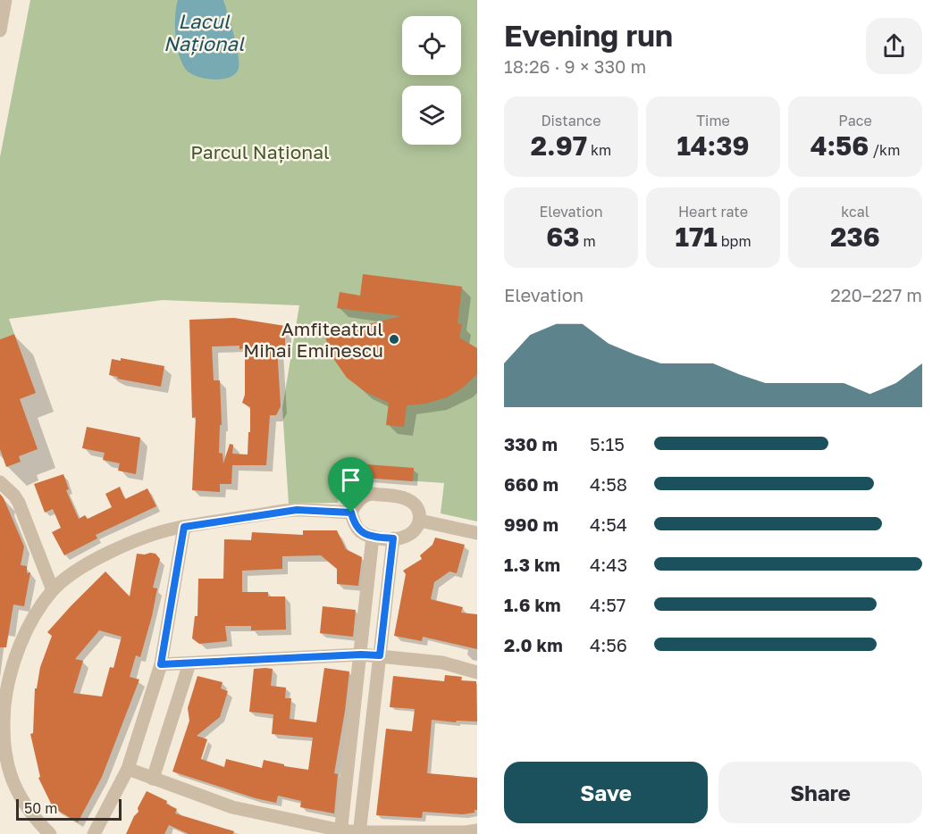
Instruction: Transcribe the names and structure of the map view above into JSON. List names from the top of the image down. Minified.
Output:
{"water":["Lacul Național"],"parks":["Parcul Național"],"places":["Amfiteatrul Mihai Eminescu"],"scale_bar":"50 m","page":{"heading":["Evening run","18:26 · 9 × 330 m"],"stats":[["Distance","2.97 km"],["Time","14:39"],["Pace","4:56 /km"],["Elevation","63 m"],["Heart rate","171 bpm"],["kcal","236"]],"chart":["Elevation","220–227 m"],"list":[{"name":"330 m","note":"5:15"},{"name":"660 m","note":"4:58"},{"name":"990 m","note":"4:54"},{"name":"1.3 km","note":"4:43"},{"name":"1.6 km","note":"4:57"},{"name":"2.0 km","note":"4:56"}],"buttons":["Save","Share"],"scale":"50 m"}}
